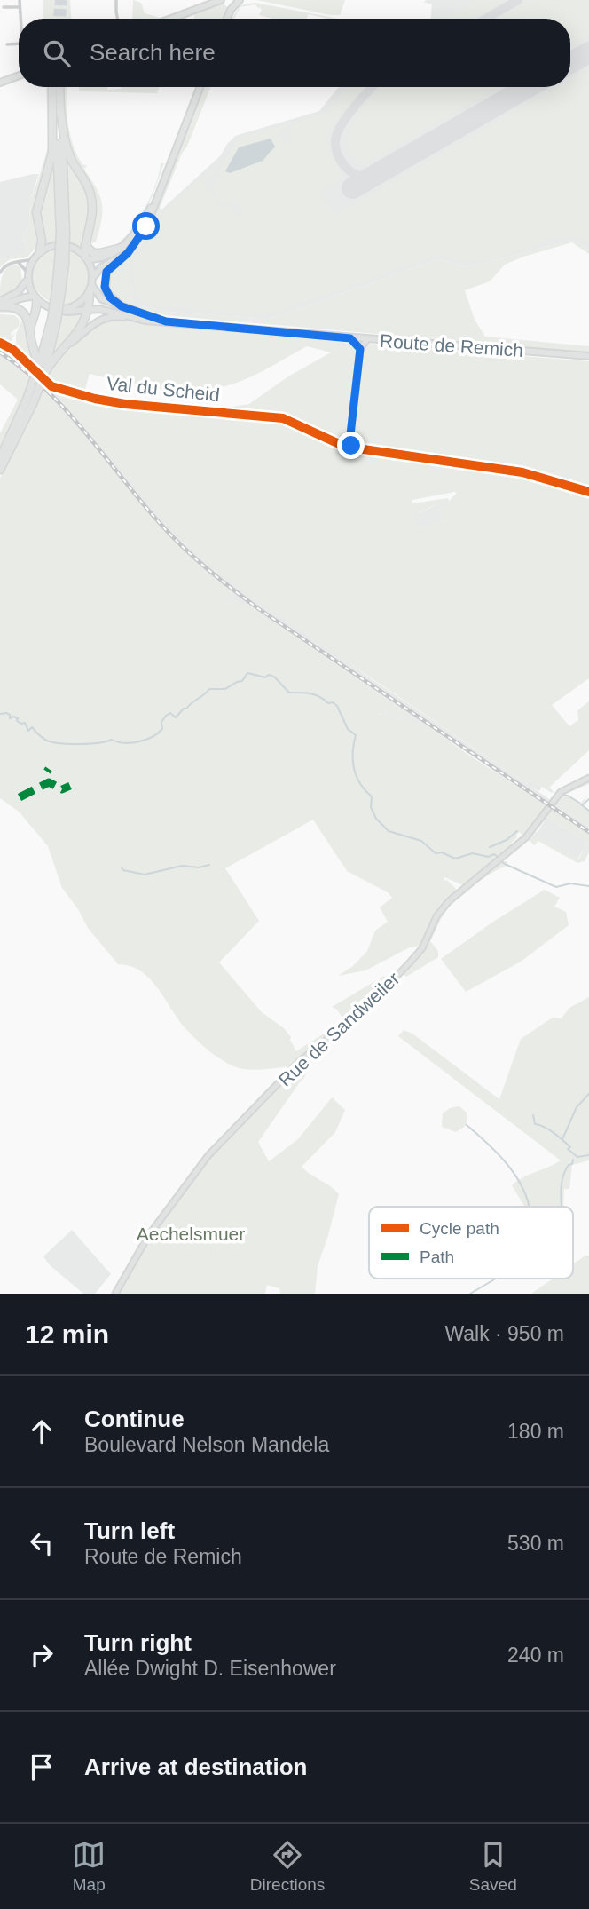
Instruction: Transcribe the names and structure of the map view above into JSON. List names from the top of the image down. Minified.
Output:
{"streets":{"main road":["Route de Remich","Val du Scheid","Rue de Sandweiler"]},"parks":["Aechelsmuer"],"legend":["Cycle path","Path"],"page":{"search":"Search here","heading":["12 min","Walk · 950 m"],"list":[["Continue","Boulevard Nelson Mandela","180 m"],["Turn left","Route de Remich","530 m"],["Turn right","Allée Dwight D. Eisenhower","240 m"],"Arrive at destination"],"nav":["Map","Directions","Saved"]}}
